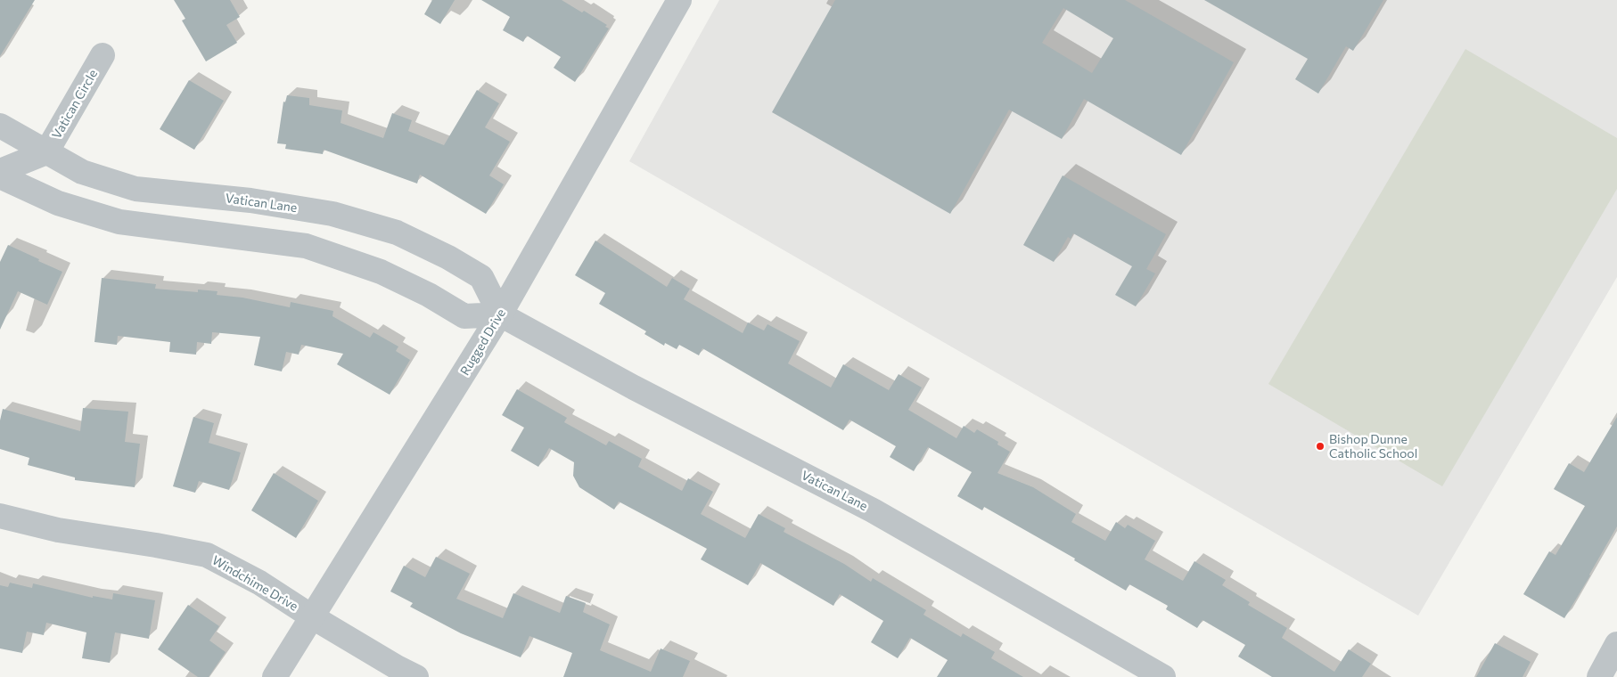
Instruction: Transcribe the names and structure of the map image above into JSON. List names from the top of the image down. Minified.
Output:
{"streets":{"street":["Vatican Circle","Vatican Lane","Rugged Drive","Windchime Drive"]},"crossings":[["Vatican Circle","Vatican Lane"],["Vatican Lane","Rugged Drive"],["Rugged Drive","Windchime Drive"]],"places":["Bishop Dunne Catholic School"]}
